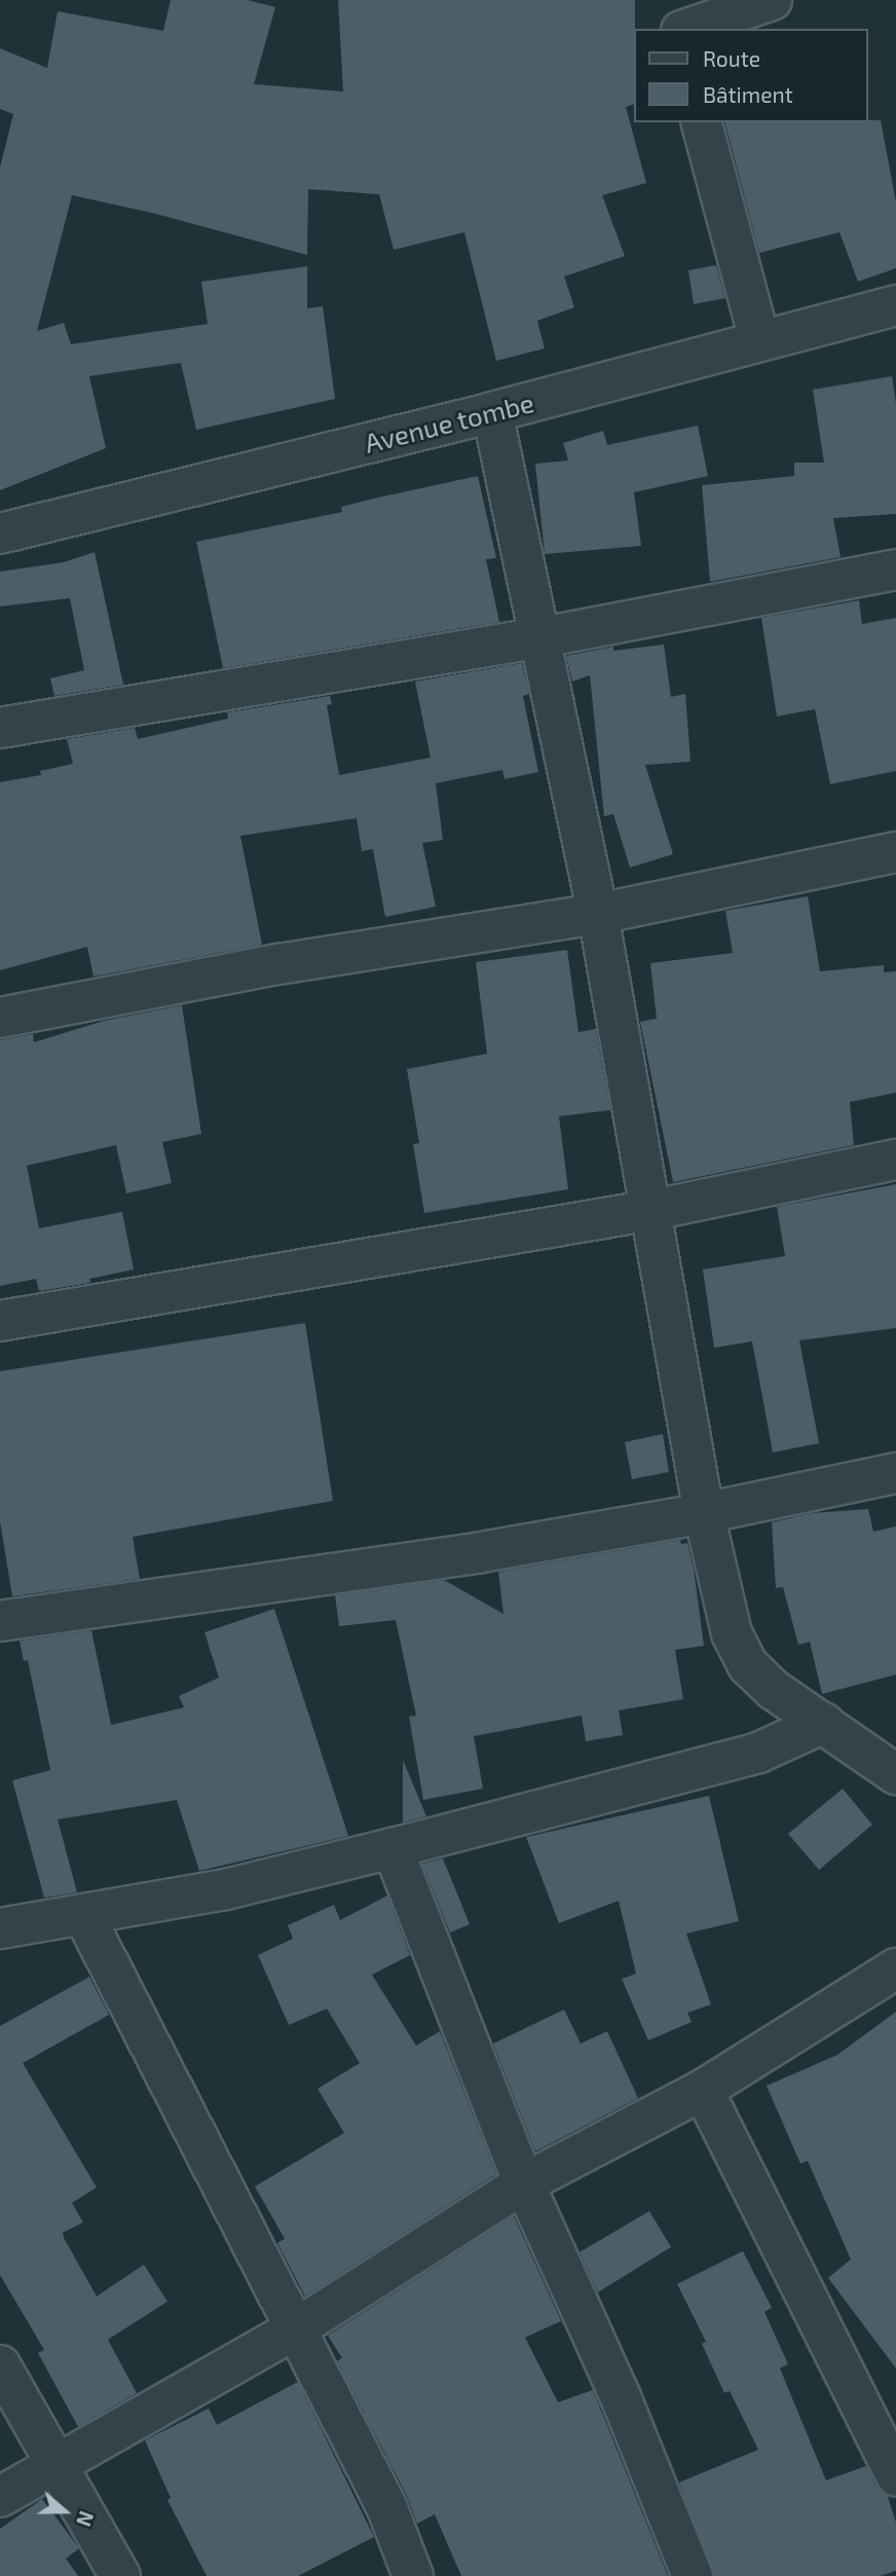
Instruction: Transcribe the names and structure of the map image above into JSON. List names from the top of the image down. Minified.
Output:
{"streets":{"street":["Avenue tombe"]},"legend":["Route","Bâtiment"],"north":"right"}
